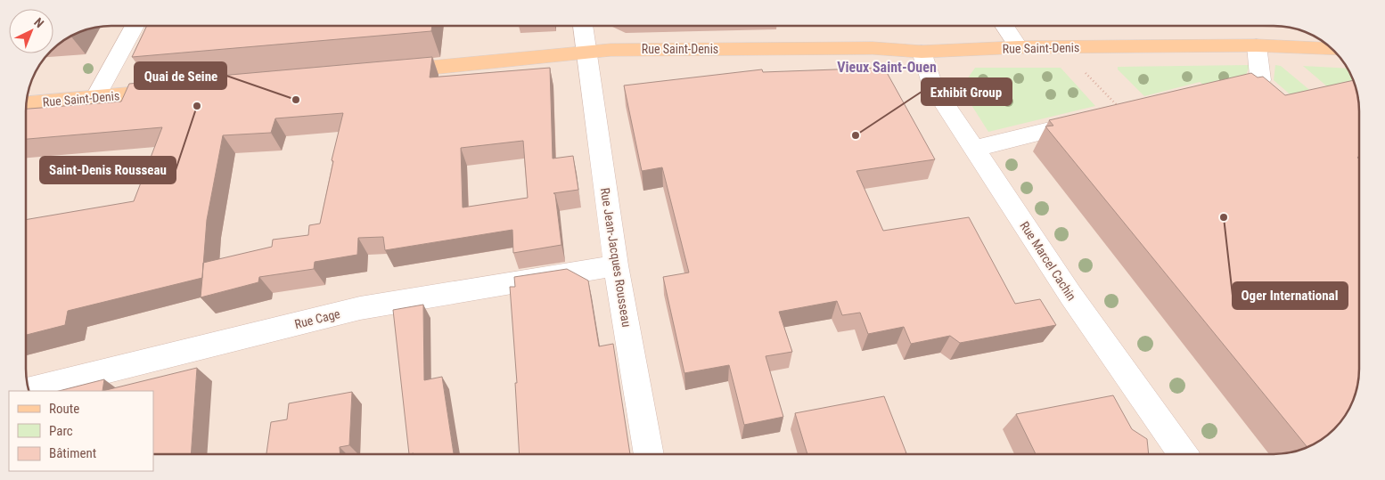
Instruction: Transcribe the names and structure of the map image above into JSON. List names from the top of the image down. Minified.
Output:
{"streets":{"main road":["Rue Saint-Denis"],"street":["Rue Jean-Jacques Rousseau","Rue Marcel Cachin","Rue Cage"]},"crossings":[["Rue Saint-Denis","Rue Jean-Jacques Rousseau"],["Rue Saint-Denis","Rue Marcel Cachin"],["Rue Jean-Jacques Rousseau","Rue Cage"]],"districts":["Vieux Saint-Ouen"],"places":["Quai de Seine","Saint-Denis Rousseau","Exhibit Group","Oger International"],"legend":["Route","Parc","Bâtiment"],"north":"top right"}
